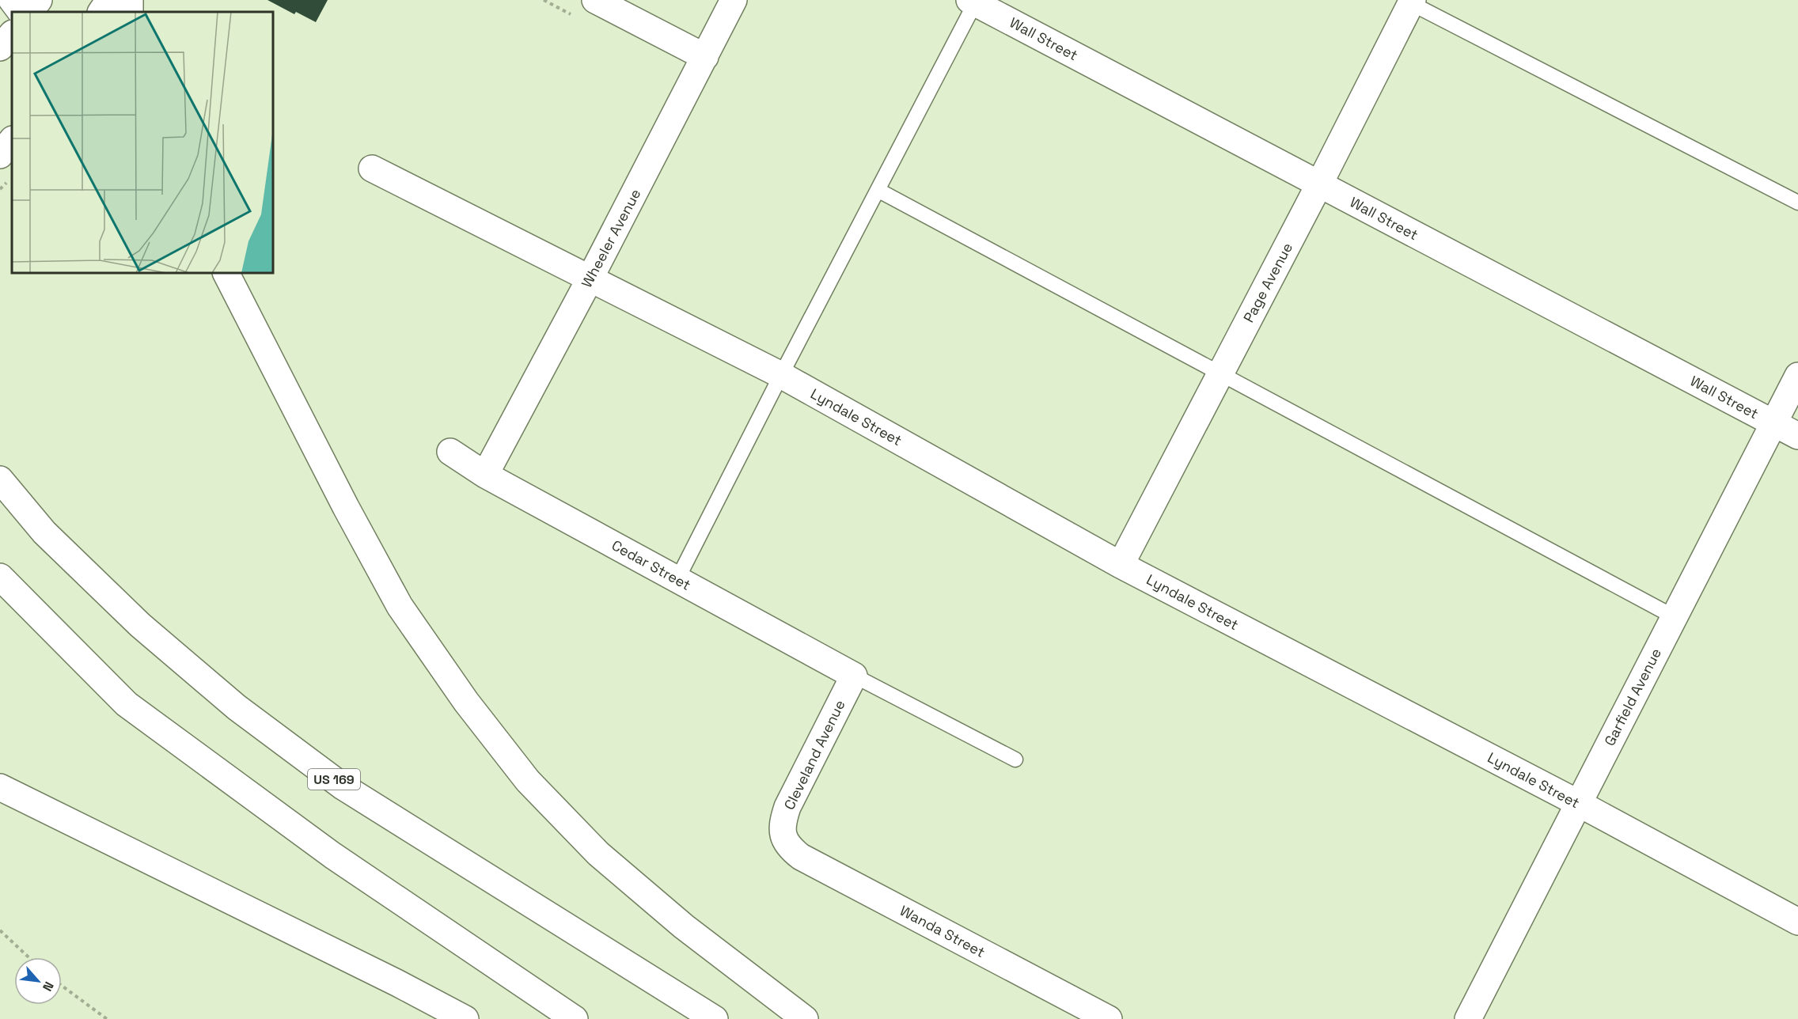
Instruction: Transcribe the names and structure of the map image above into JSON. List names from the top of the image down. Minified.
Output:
{"streets":{"main road":["Wall Street","Wheeler Avenue","Page Avenue","Lyndale Street","Cedar Street","Garfield Avenue","Cleveland Avenue","US 169","Wanda Street"]},"crossings":[["Wall Street","Page Avenue"],["Wall Street","Garfield Avenue"],["Wheeler Avenue","Lyndale Street"],["Wheeler Avenue","Cedar Street"],["Page Avenue","Lyndale Street"],["Lyndale Street","Garfield Avenue"],["Cedar Street","Cleveland Avenue"],["Cleveland Avenue","Wanda Street"]],"north":"bottom right"}
